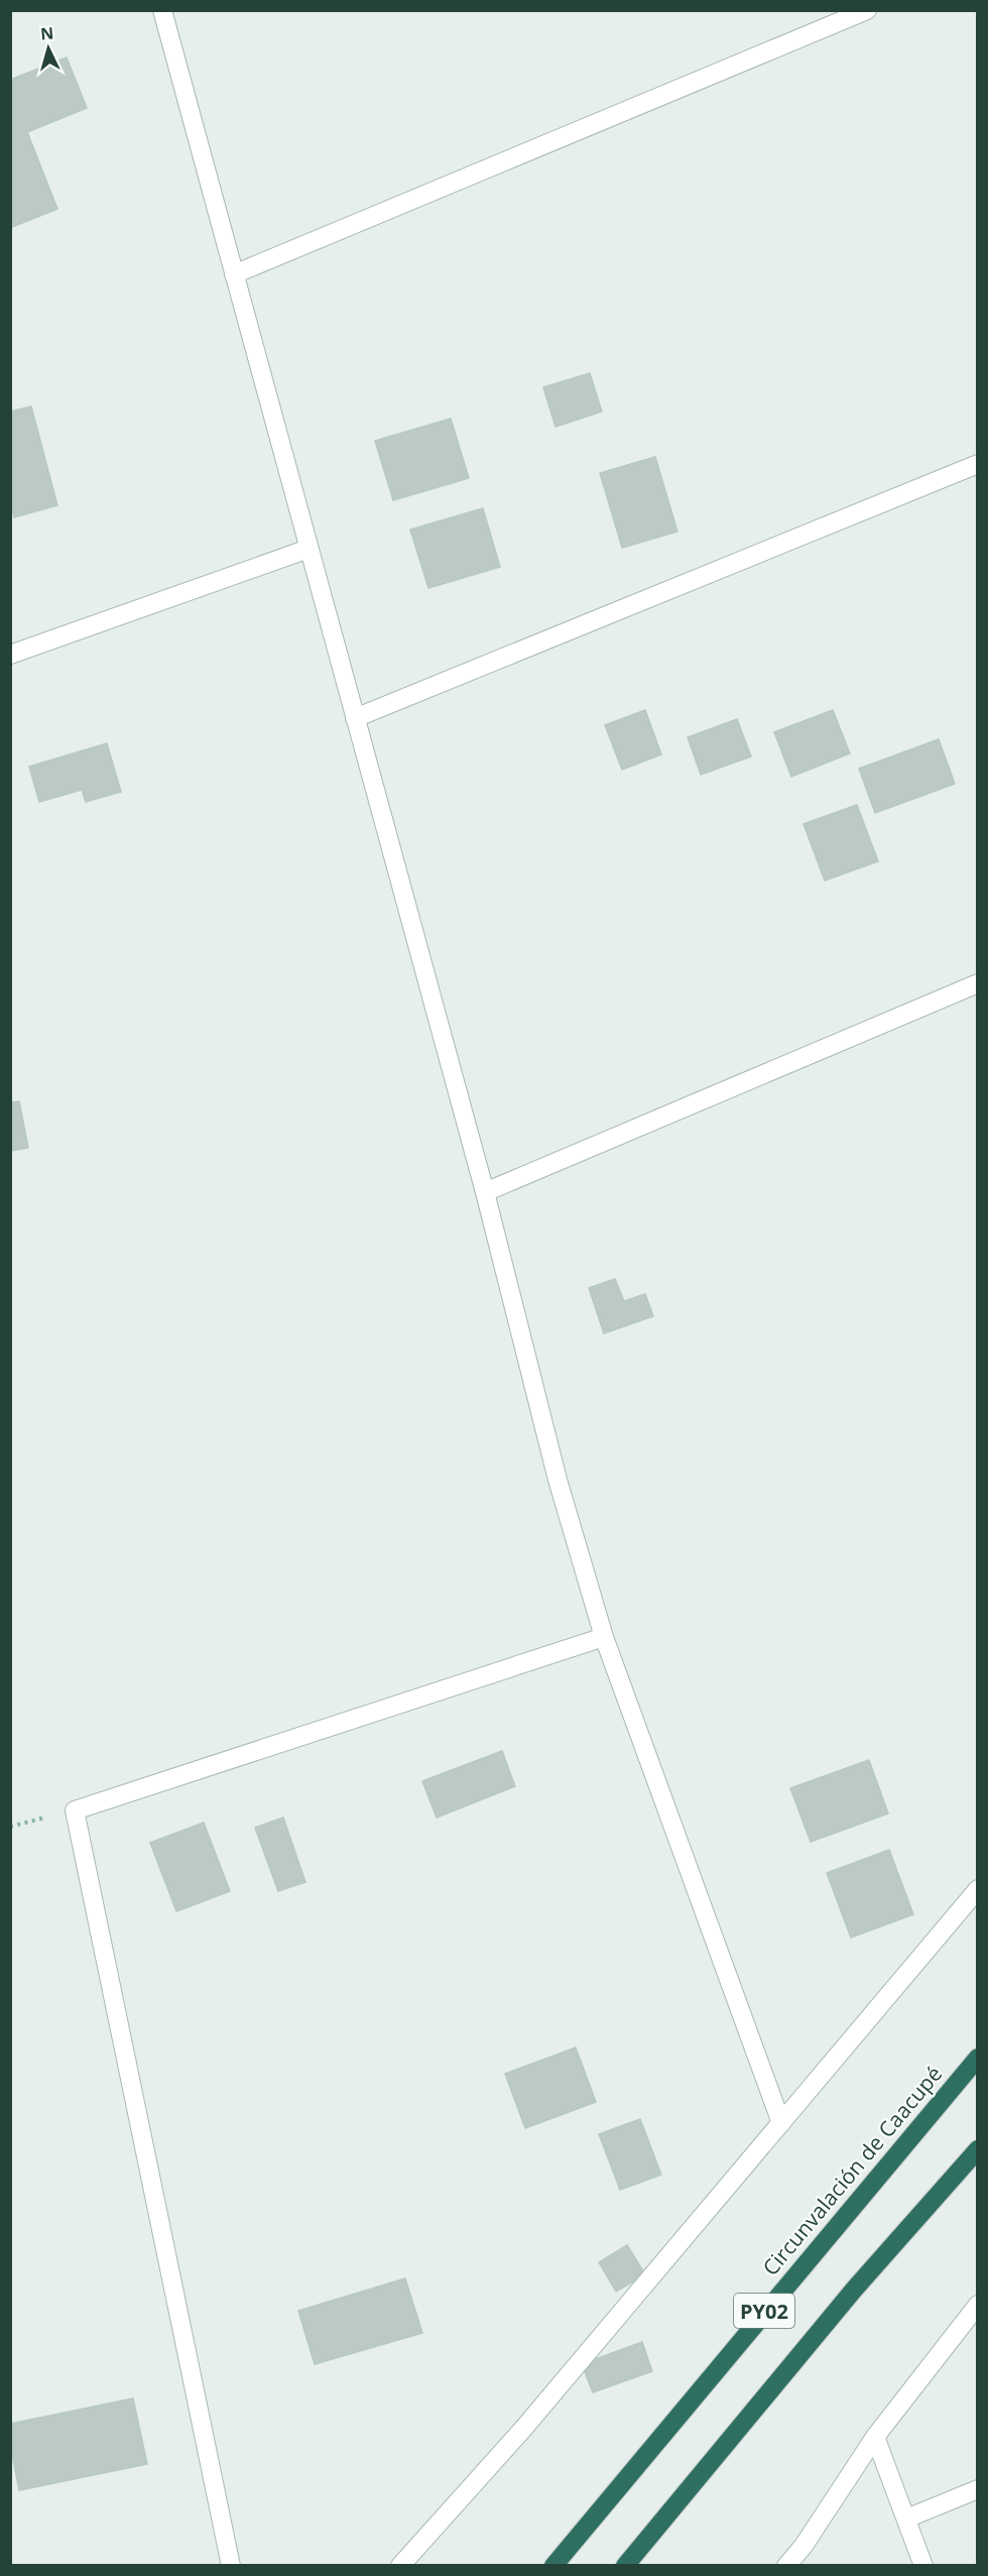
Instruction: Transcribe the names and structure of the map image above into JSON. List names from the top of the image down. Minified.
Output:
{"streets":{"highway":["Circunvalación de Caacupé","PY02"]},"north":"top"}
